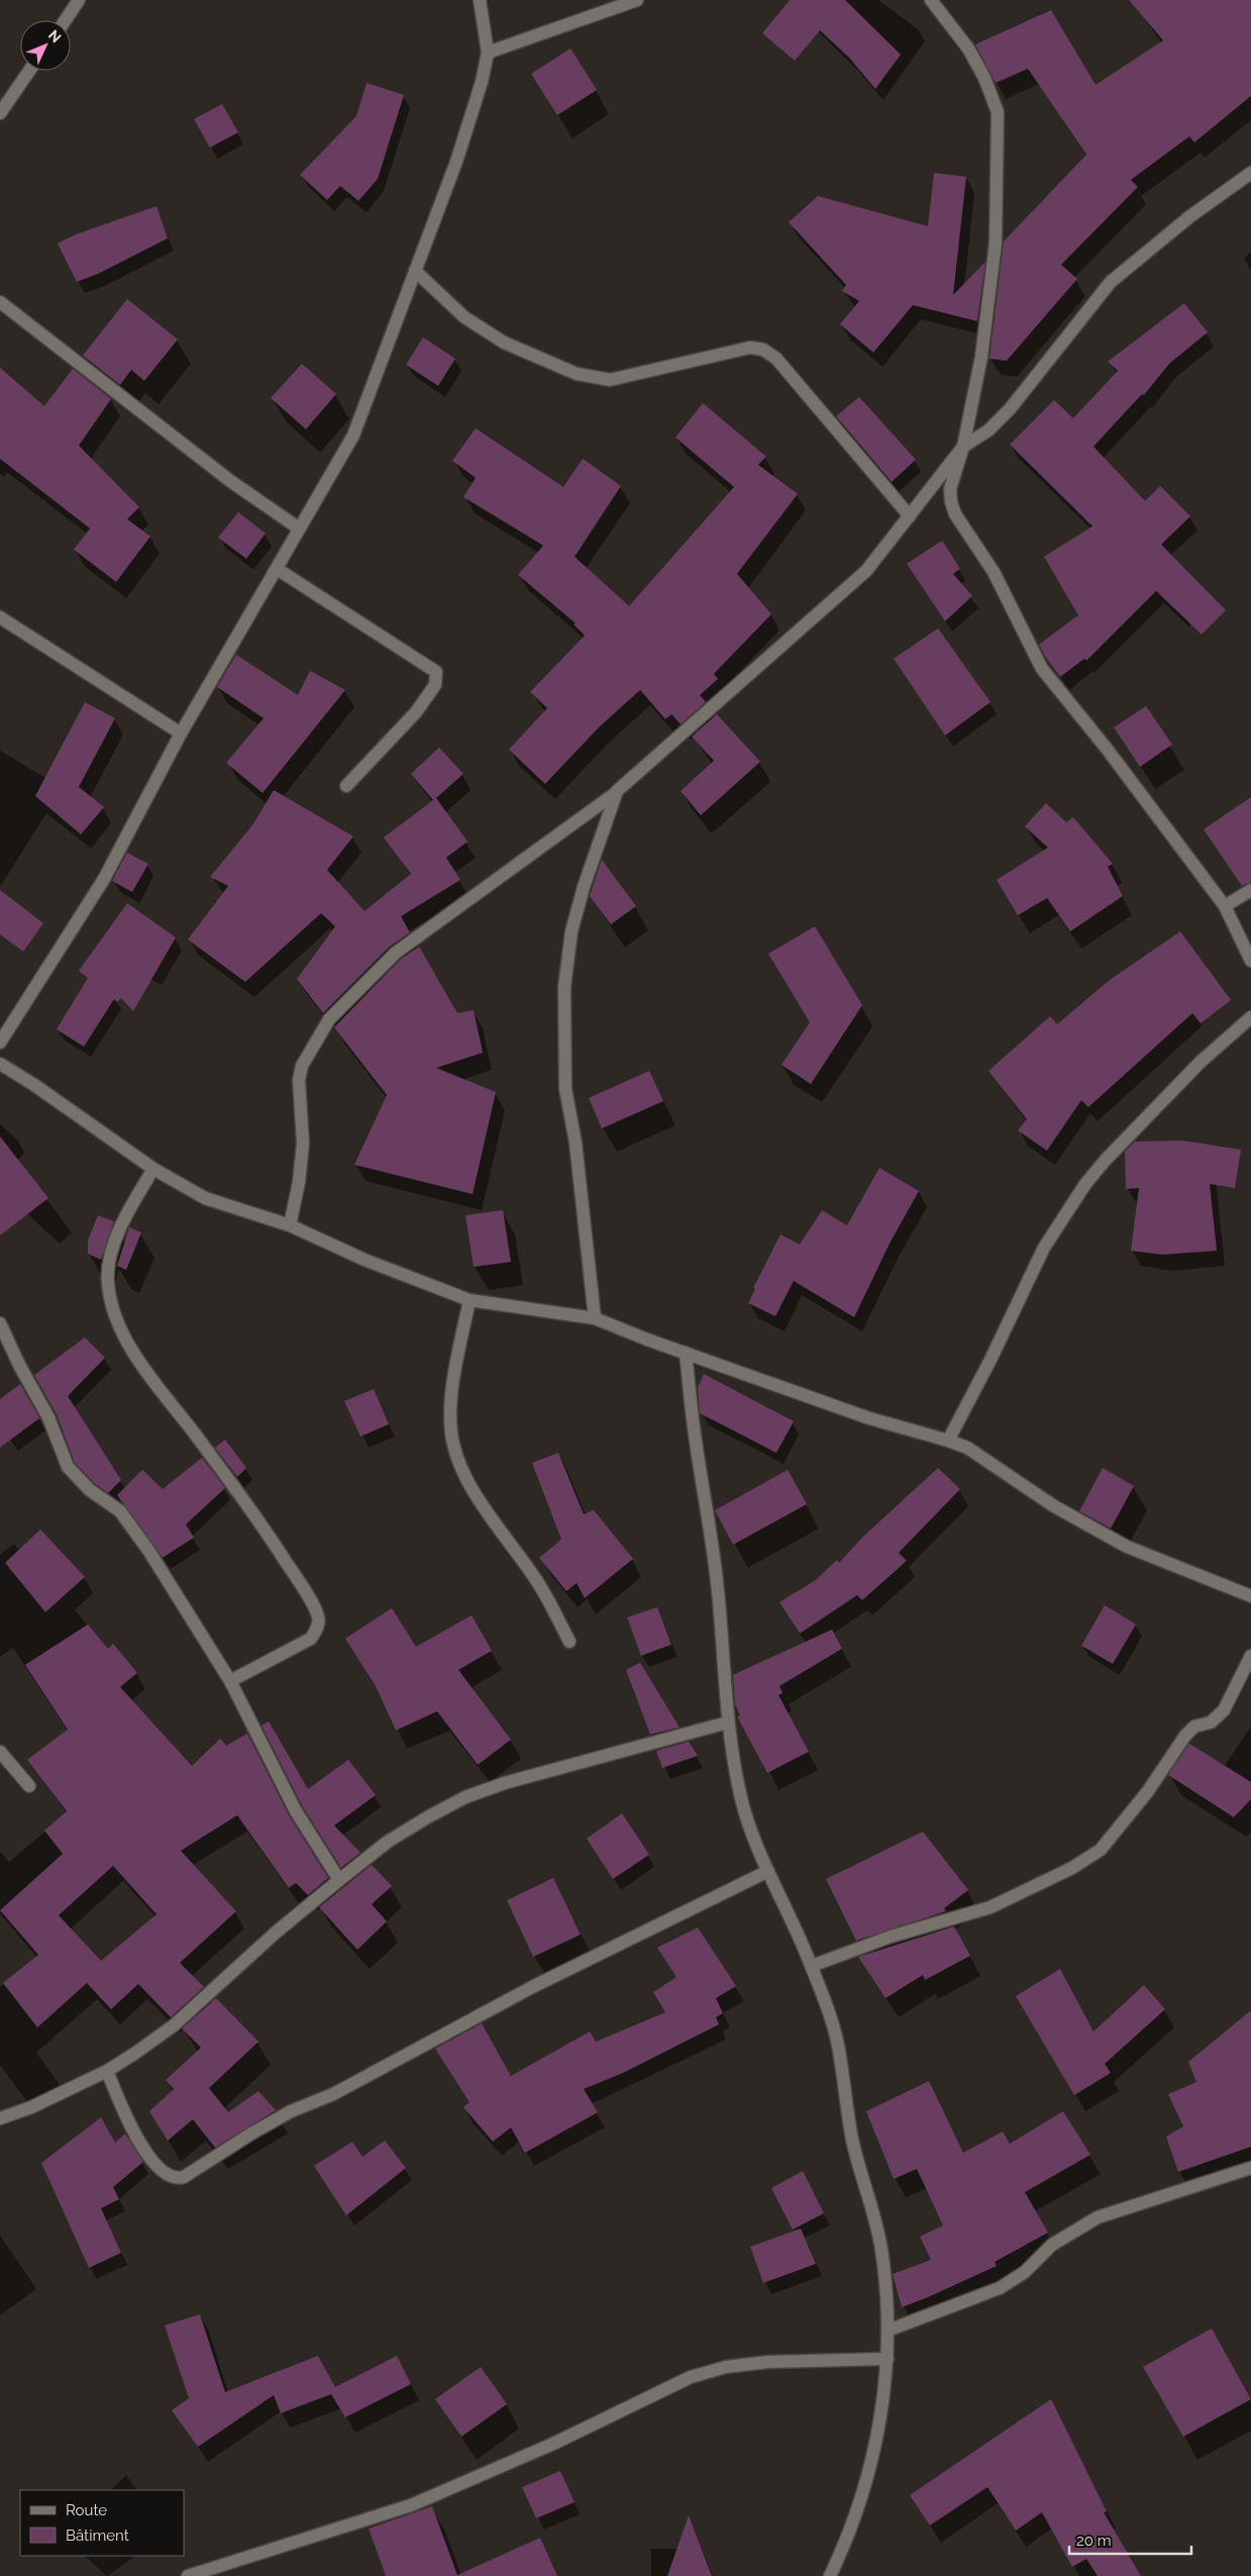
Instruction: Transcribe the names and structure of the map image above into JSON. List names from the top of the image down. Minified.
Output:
{"legend":["Route","Bâtiment"],"scale_bar":"20 m","north":"top right"}
